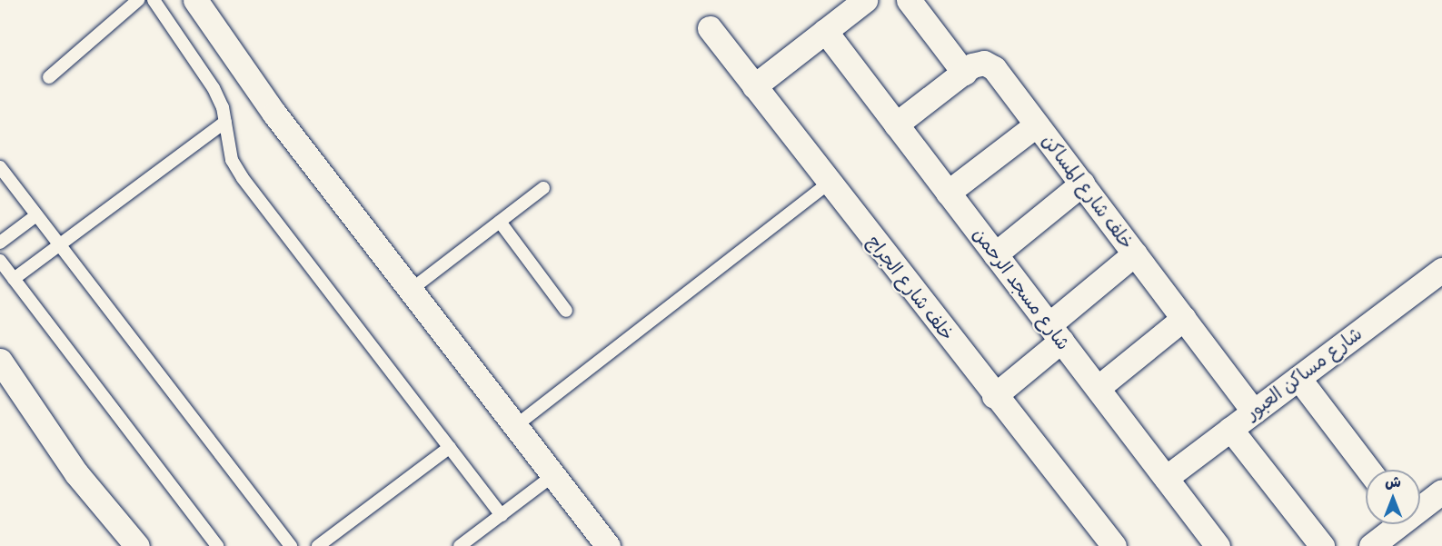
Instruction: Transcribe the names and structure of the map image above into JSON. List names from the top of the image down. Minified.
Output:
{"streets":{"street":["خلف شارع المساكن","خلف شارع الجراج","شارع مسجد الرحمن","شارع مساكن العبور"]},"crossings":[["خلف شارع المساكن","شارع مسجد الرحمن"],["خلف شارع المساكن","شارع مساكن العبور"],["شارع مسجد الرحمن","شارع مساكن العبور"]],"north":"top"}
